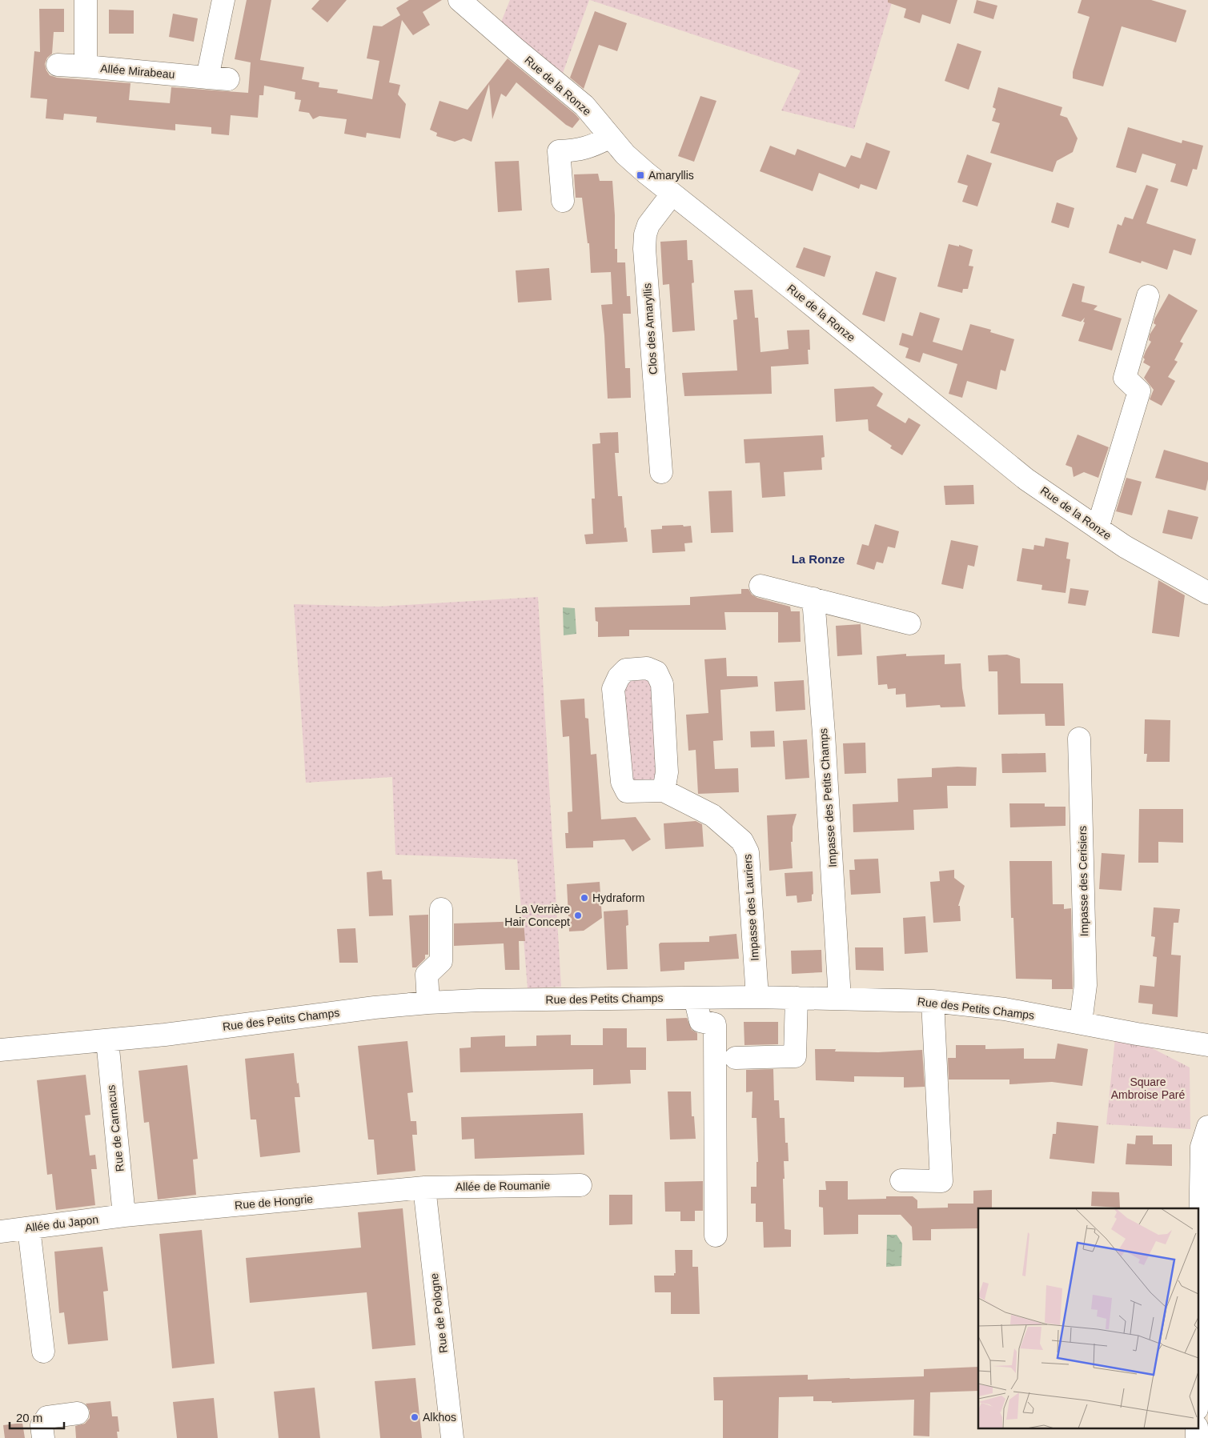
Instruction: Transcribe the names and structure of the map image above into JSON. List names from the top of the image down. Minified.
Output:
{"streets":{"street":["Allée Mirabeau","Rue de la Ronze","Clos des Amaryllis","Impasse des Petits Champs","Impasse des Cerisiers","Impasse des Lauriers","Rue des Petits Champs","Rue de Carnacus","Allée de Roumanie","Rue de Hongrie","Allée du Japon","Rue de Pologne"]},"crossings":[["Rue de la Ronze","Clos des Amaryllis"],["Impasse des Petits Champs","Rue des Petits Champs"],["Impasse des Cerisiers","Rue des Petits Champs"],["Impasse des Lauriers","Rue des Petits Champs"],["Rue des Petits Champs","Rue de Carnacus"],["Rue de Carnacus","Rue de Hongrie"],["Rue de Carnacus","Allée du Japon"],["Allée de Roumanie","Rue de Hongrie"],["Allée de Roumanie","Rue de Pologne"],["Rue de Hongrie","Allée du Japon"],["Rue de Hongrie","Rue de Pologne"]],"districts":["La Ronze"],"parks":["Square Ambroise Paré"],"places":{"transit":["Amaryllis"],"other":["Hydraform","La Verrière Hair Concept","Alkhos"]},"scale_bar":"20 m"}
